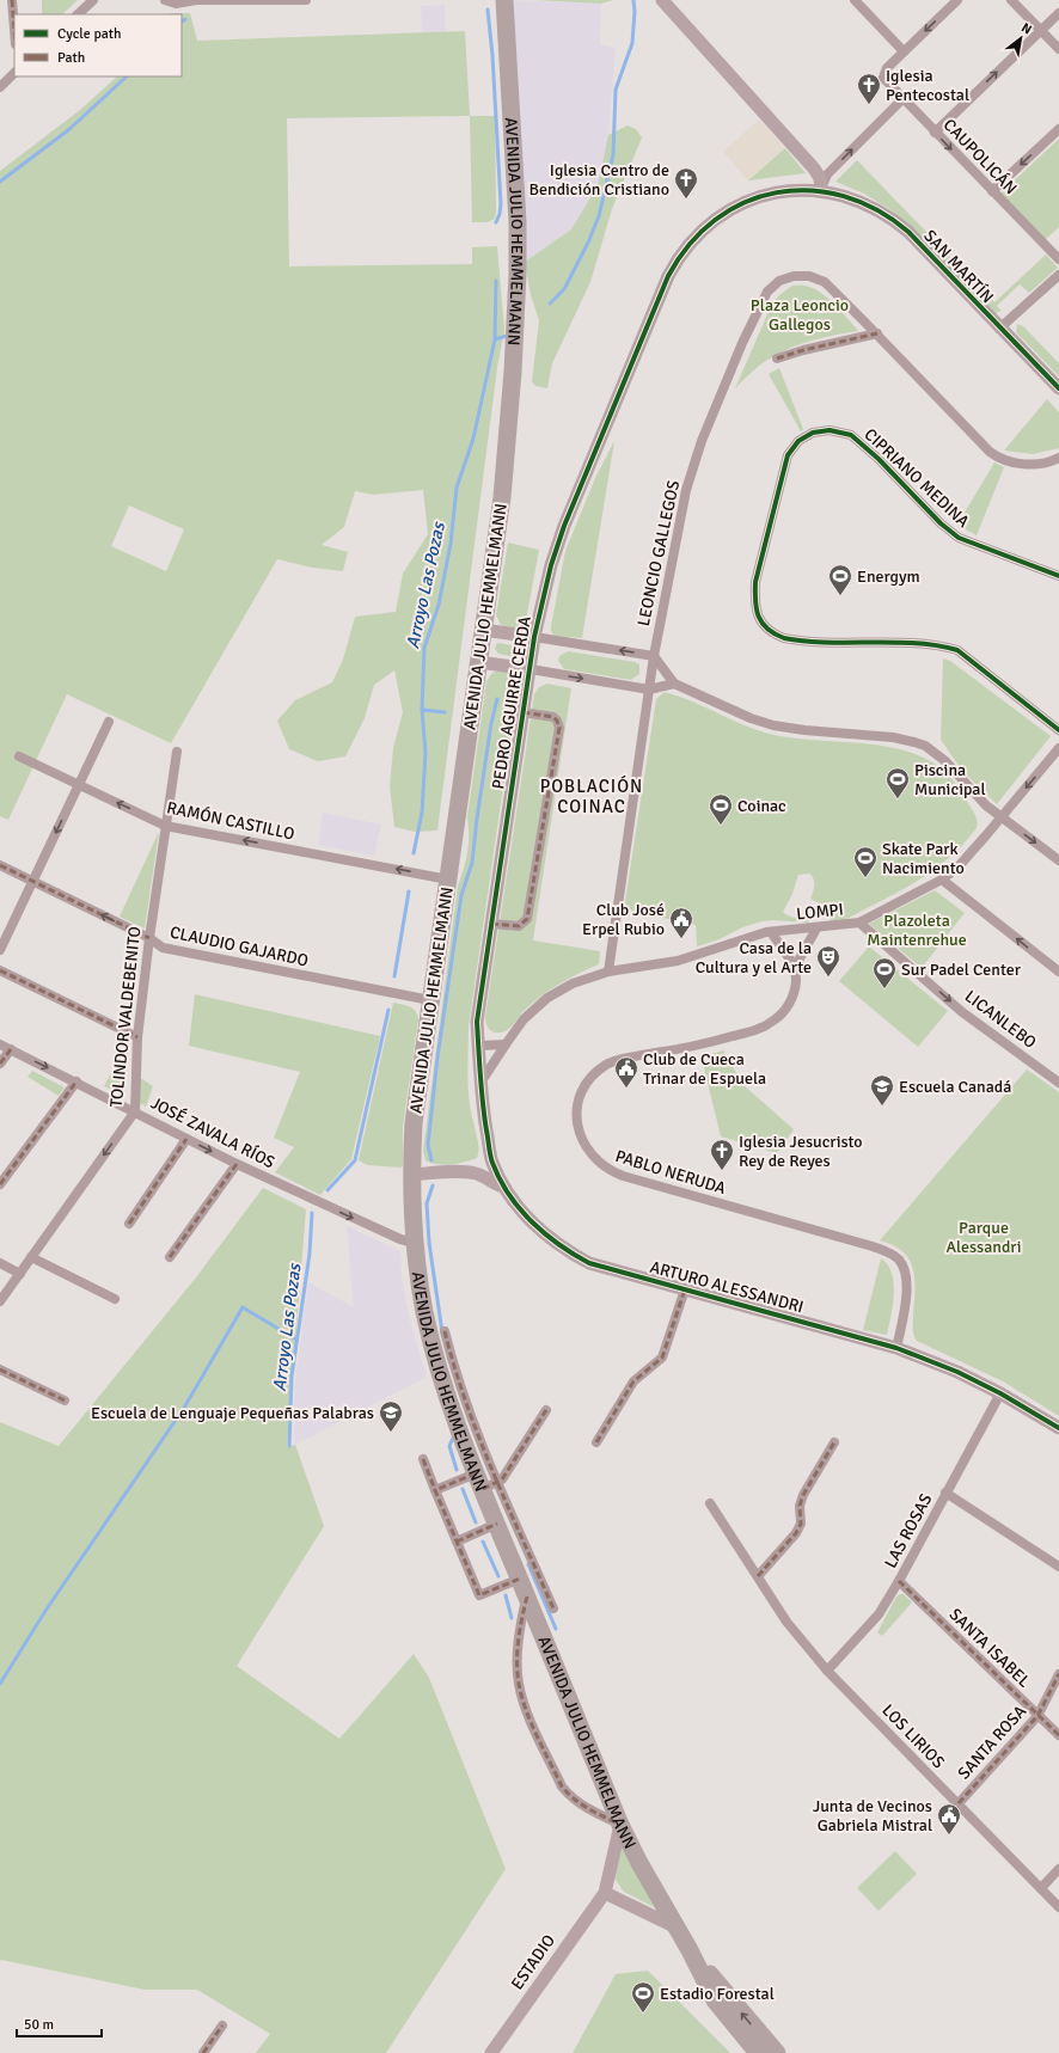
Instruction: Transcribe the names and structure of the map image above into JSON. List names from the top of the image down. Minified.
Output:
{"streets":{"highway":["AVENIDA JULIO HEMMELMANN"],"street":["CAUPOLICÁN","SAN MARTÍN","CIPRIANO MEDINA","LEONCIO GALLEGOS","PEDRO AGUIRRE CERDA","RAMÓN CASTILLO","LOMPI","CLAUDIO GAJARDO","TOLINDOR VALDEBENITO","LICANLEBO","JOSÉ ZAVALA RÍOS","PABLO NERUDA","ARTURO ALESSANDRI","LAS ROSAS","SANTA ISABEL","LOS LIRIOS","SANTA ROSA","ESTADIO"]},"crossings":[["AVENIDA JULIO HEMMELMANN","RAMÓN CASTILLO"],["AVENIDA JULIO HEMMELMANN","CLAUDIO GAJARDO"],["AVENIDA JULIO HEMMELMANN","JOSÉ ZAVALA RÍOS"],["AVENIDA JULIO HEMMELMANN","ARTURO ALESSANDRI"],["AVENIDA JULIO HEMMELMANN","ESTADIO"],["SAN MARTÍN","PEDRO AGUIRRE CERDA"],["PEDRO AGUIRRE CERDA","ARTURO ALESSANDRI"],["RAMÓN CASTILLO","TOLINDOR VALDEBENITO"],["LOMPI","LICANLEBO"],["LOMPI","PABLO NERUDA"],["CLAUDIO GAJARDO","TOLINDOR VALDEBENITO"],["TOLINDOR VALDEBENITO","JOSÉ ZAVALA RÍOS"],["PABLO NERUDA","ARTURO ALESSANDRI"],["ARTURO ALESSANDRI","LAS ROSAS"],["LAS ROSAS","SANTA ISABEL"],["LAS ROSAS","LOS LIRIOS"],["SANTA ISABEL","SANTA ROSA"],["LOS LIRIOS","SANTA ROSA"]],"one_way":["RAMÓN CASTILLO","LICANLEBO","JOSÉ ZAVALA RÍOS"],"districts":["POBLACIÓN COINAC"],"water":["Arroyo Las Pozas"],"parks":["Plaza Leoncio Gallegos","Plazoleta Maintenrehue","Parque Alessandri"],"places":{"church":["Iglesia Pentecostal","Iglesia Centro de Bendición Cristiano","Iglesia Jesucristo Rey de Reyes"],"sports":["Energym","Piscina Municipal","Coinac","Skate Park Nacimiento","Sur Padel Center","Estadio Forestal"],"public building":["Club José Erpel Rubio","Club de Cueca Trinar de Espuela","Junta de Vecinos Gabriela Mistral"],"theatre":["Casa de la Cultura y el Arte"],"school or university":["Escuela Canadá","Escuela de Lenguaje Pequeñas Palabras"]},"legend":["Cycle path","Path"],"scale_bar":"50 m","north":"top right"}
